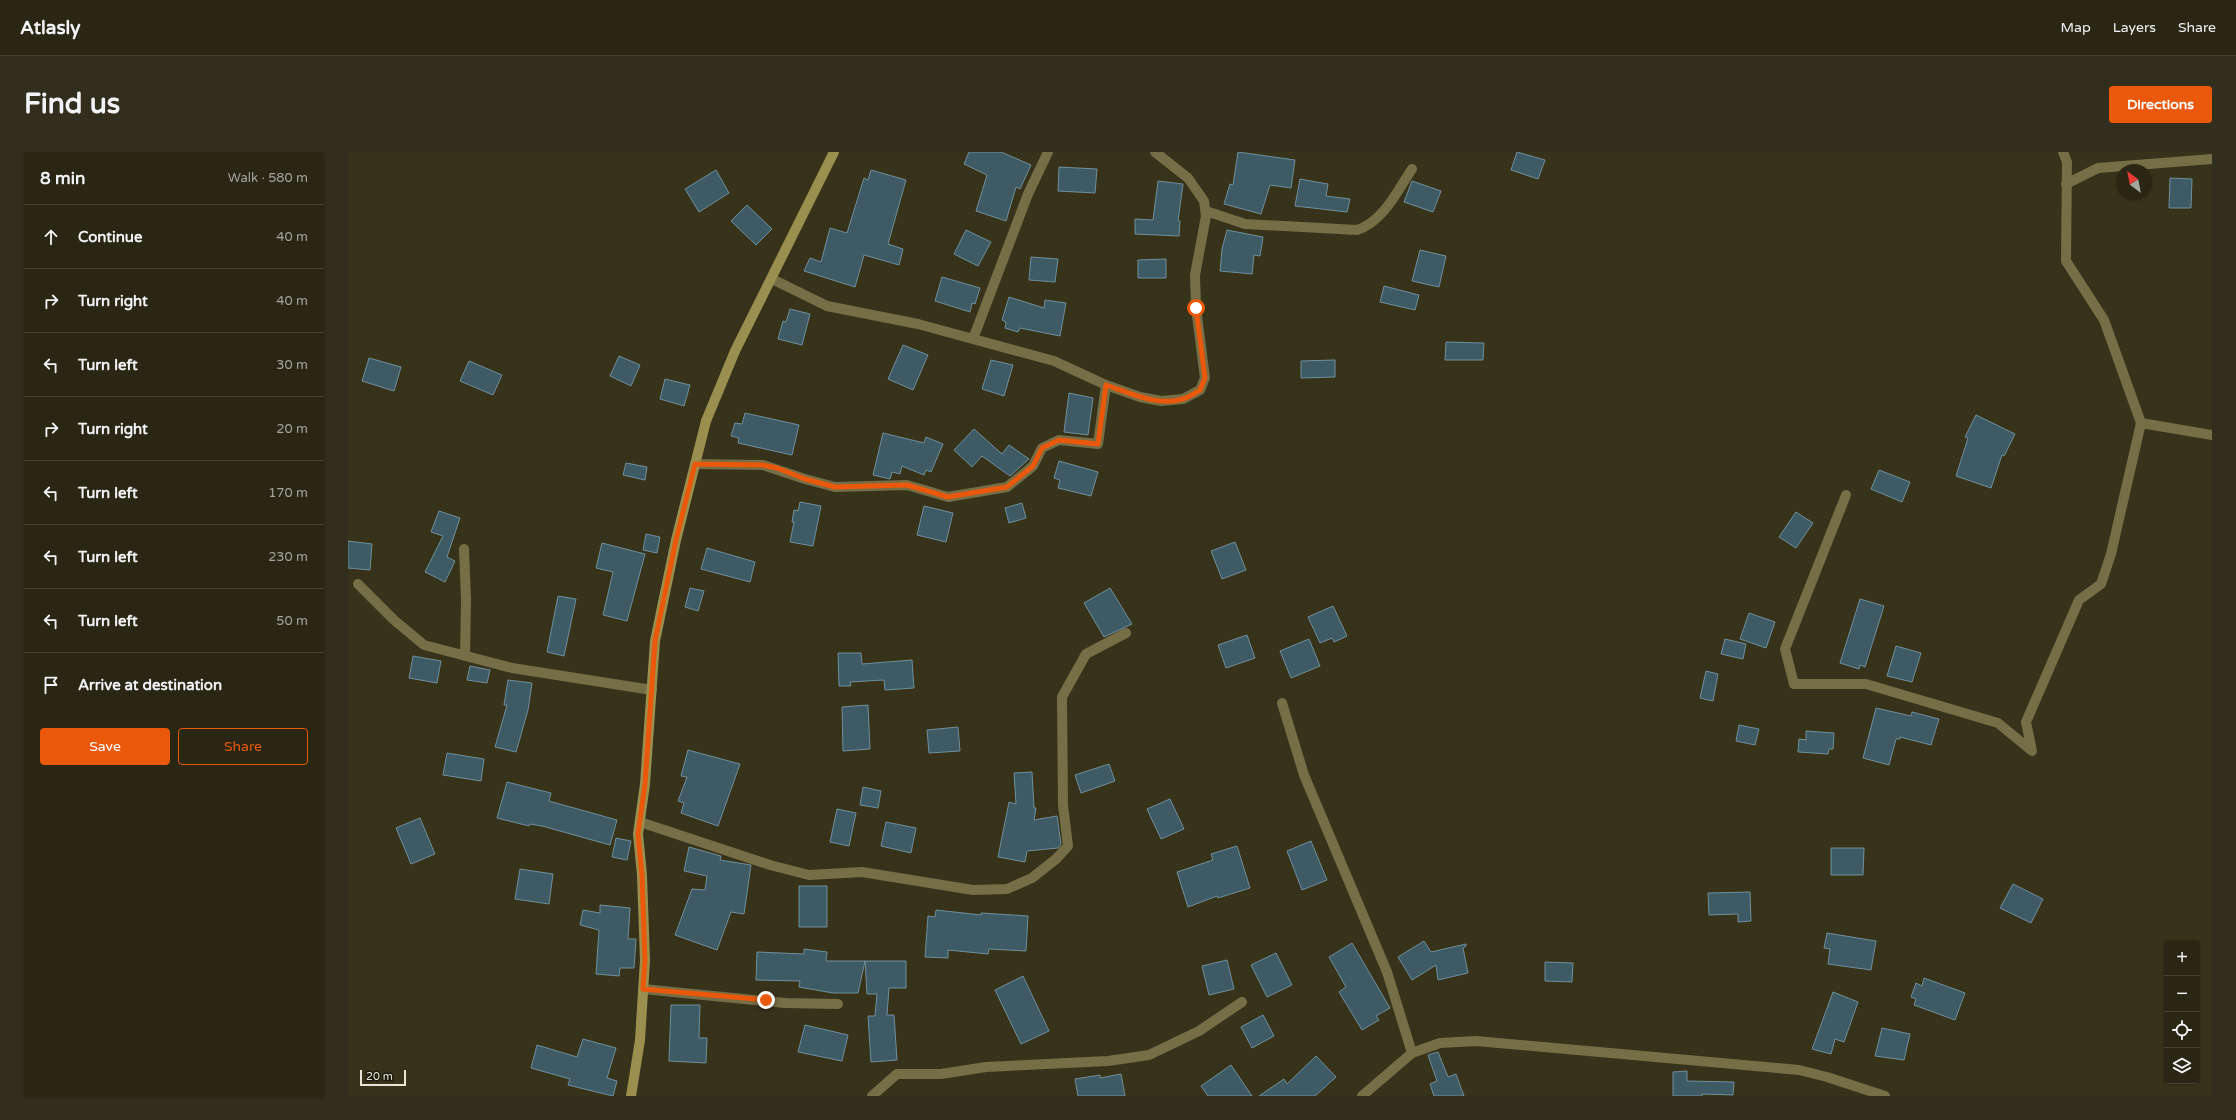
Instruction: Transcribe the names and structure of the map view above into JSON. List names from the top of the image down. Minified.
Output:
{"scale_bar":"20 m","north":"top left","page":{"header":"Atlasly","nav":["Map","Layers","Share"],"buttons":["Directions",["Save","Share"]],"title":"Find us","heading":["8 min","Walk · 580 m"],"list":[["Continue","40 m"],["Turn right","40 m"],["Turn left","30 m"],["Turn right","20 m"],["Turn left","170 m"],["Turn left","230 m"],["Turn left","50 m"],"Arrive at destination"],"map_buttons":["+","−"],"scale":"20 m"}}
